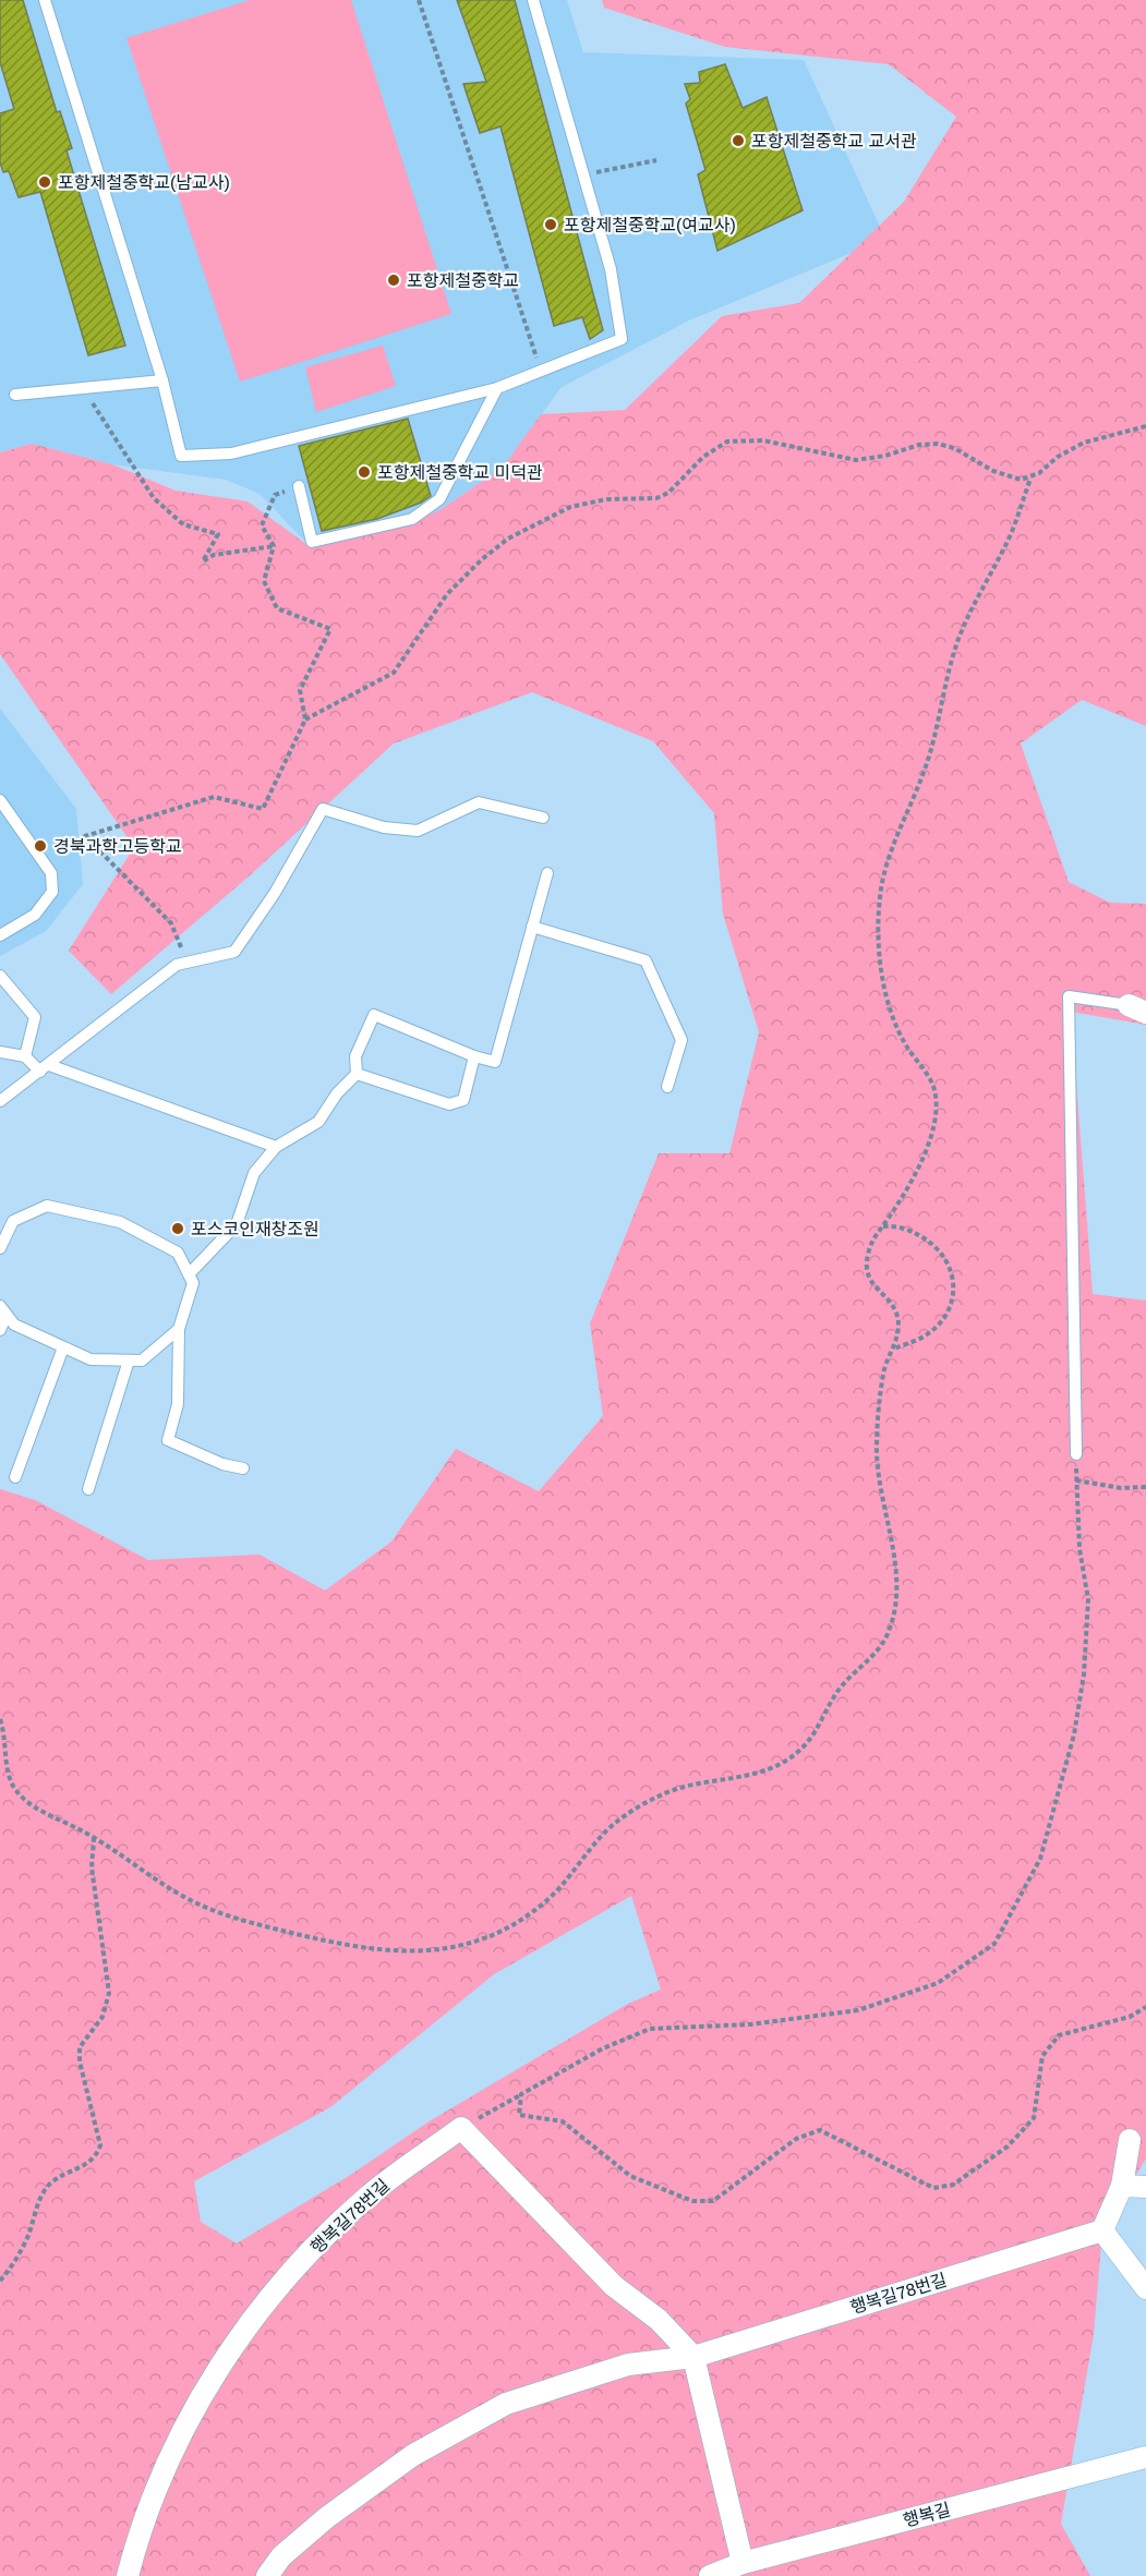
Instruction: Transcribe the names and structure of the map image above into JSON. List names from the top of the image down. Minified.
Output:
{"streets":{"street":["행복길78번길","행복길"]},"places":["포항제철중학교 교서관","포항제철중학교(남교사)","포항제철중학교(여교사)","포항제철중학교","포항제철중학교 미덕관","경북과학고등학교","포스코인재창조원"]}
